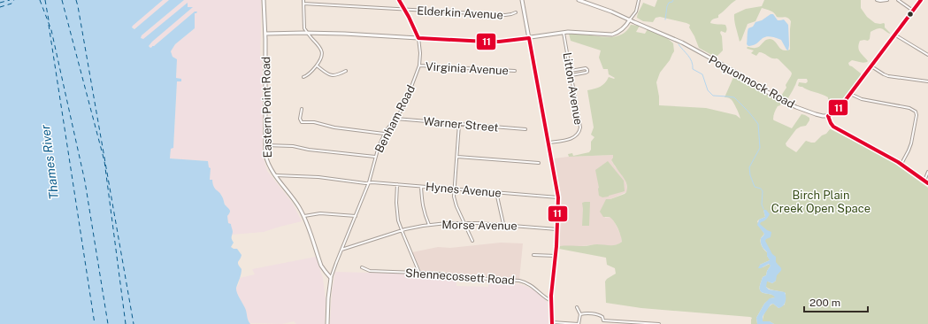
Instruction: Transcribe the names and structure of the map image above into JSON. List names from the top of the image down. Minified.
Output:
{"streets":{"main road":["Poquonnock Road","Eastern Point Road","Benham Road"],"street":["Elderkin Avenue","Virginia Avenue","Litton Avenue","Warner Street","Hynes Avenue","Morse Avenue","Shennecossett Road"]},"crossings":[["Elderkin Avenue","Benham Road"],["Virginia Avenue","Benham Road"],["Eastern Point Road","Benham Road"],["Eastern Point Road","Hynes Avenue"],["Benham Road","Warner Street"],["Benham Road","Hynes Avenue"],["Benham Road","Morse Avenue"]],"water":["Thames River"],"parks":["Birch Plain Creek Open Space"],"lines":["transit line 11"],"scale_bar":"200 m"}
